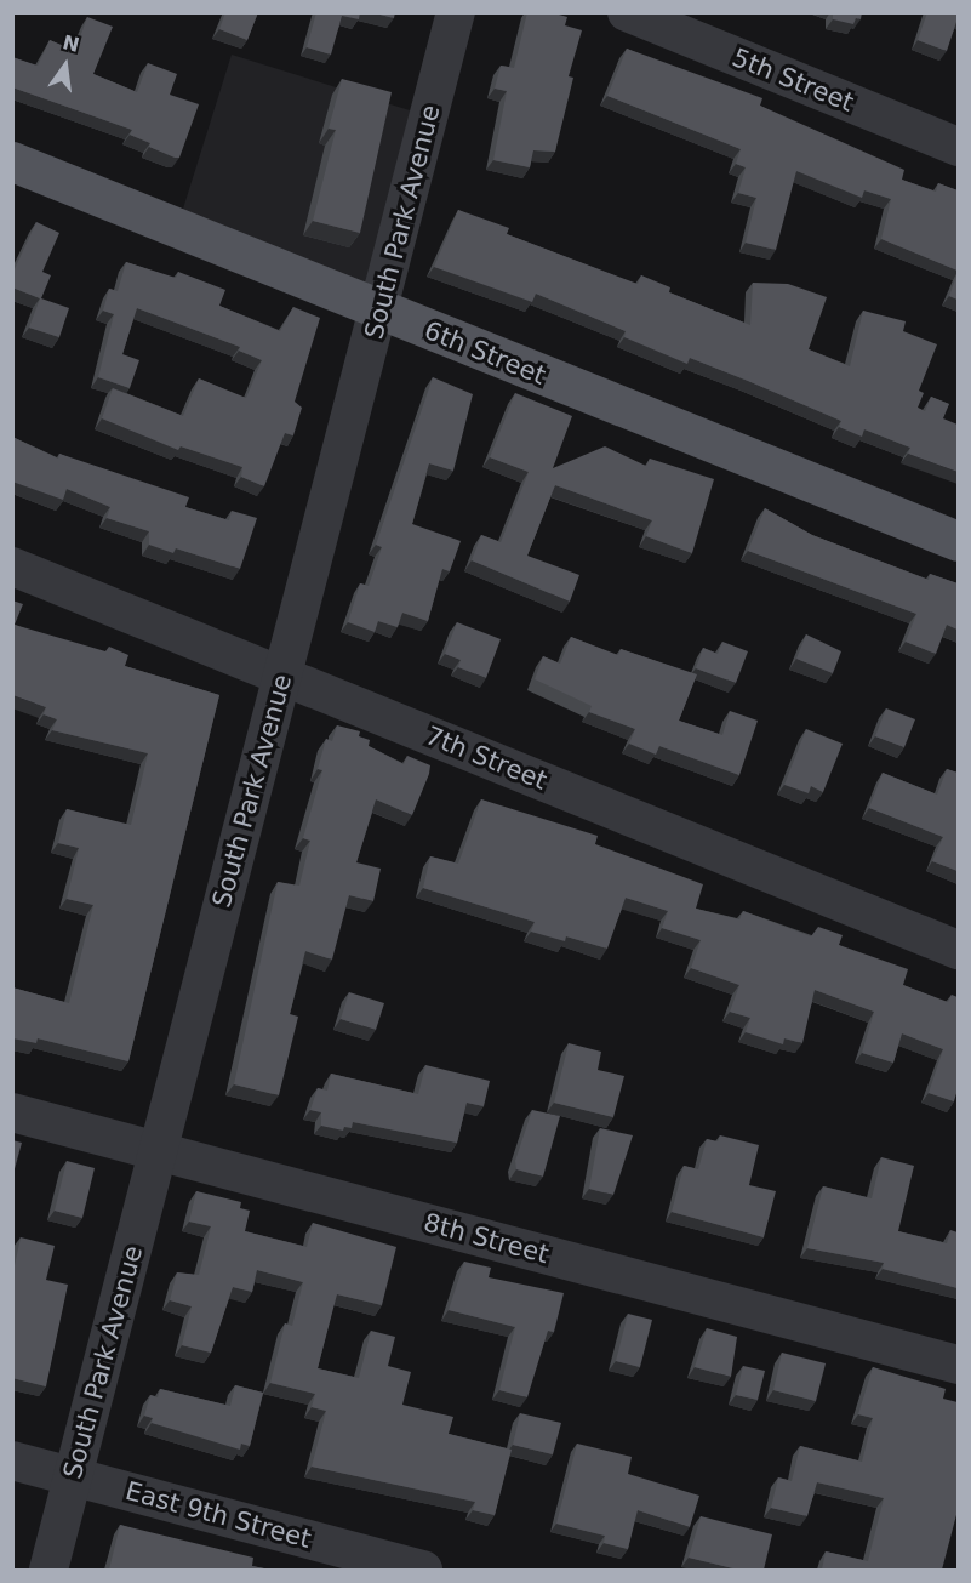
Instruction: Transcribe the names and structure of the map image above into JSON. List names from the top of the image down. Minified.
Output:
{"streets":{"main road":["6th Street"],"street":["5th Street","South Park Avenue","7th Street","8th Street","East 9th Street"]},"crossings":[["South Park Avenue","6th Street"],["South Park Avenue","7th Street"],["South Park Avenue","8th Street"],["South Park Avenue","East 9th Street"]],"north":"top"}
